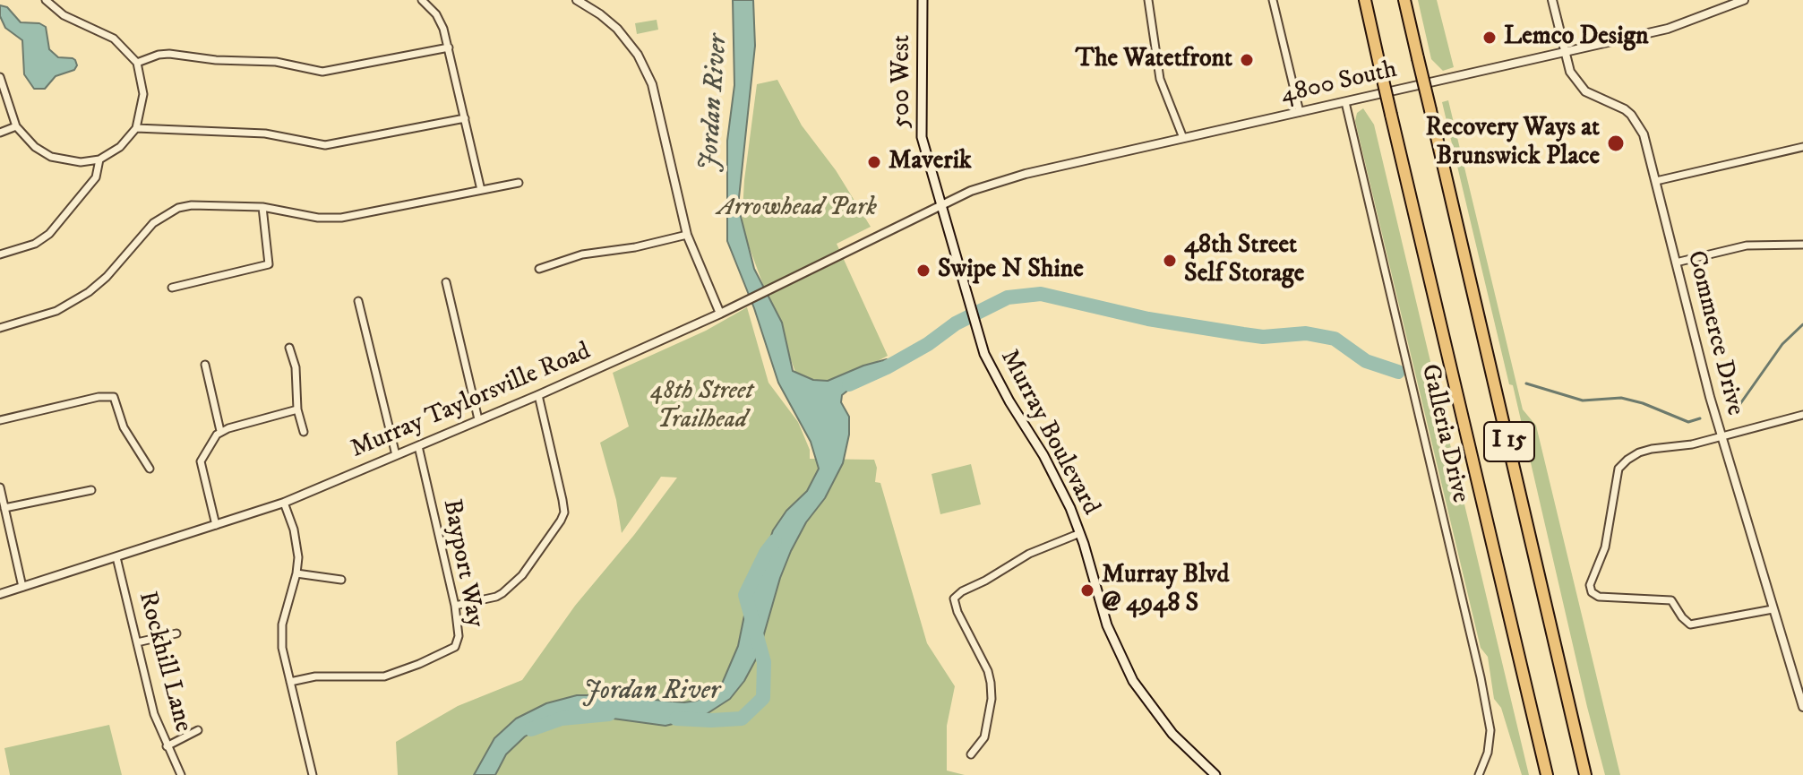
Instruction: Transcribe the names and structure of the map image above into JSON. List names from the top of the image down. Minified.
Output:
{"streets":{"highway":["I 15"],"main road":["500 West","Murray Boulevard"],"street":["4800 South","Commerce Drive","Murray Taylorsville Road","Galleria Drive","Bayport Way","Rockhill Lane"]},"crossings":[["500 West","4800 South"],["500 West","Murray Taylorsville Road"],["500 West","Murray Boulevard"],["4800 South","Commerce Drive"],["4800 South","Murray Taylorsville Road"],["4800 South","Murray Boulevard"],["4800 South","Galleria Drive"],["Murray Taylorsville Road","Murray Boulevard"],["Murray Taylorsville Road","Bayport Way"],["Murray Taylorsville Road","Rockhill Lane"]],"water":["Jordan River"],"parks":["Arrowhead Park","48th Street Trailhead"],"places":["Lemco Design","The Watetfront","Recovery Ways at Brunswick Place","Maverik","48th Street Self Storage","Swipe N Shine","Murray Blvd @ 4948 S"]}
